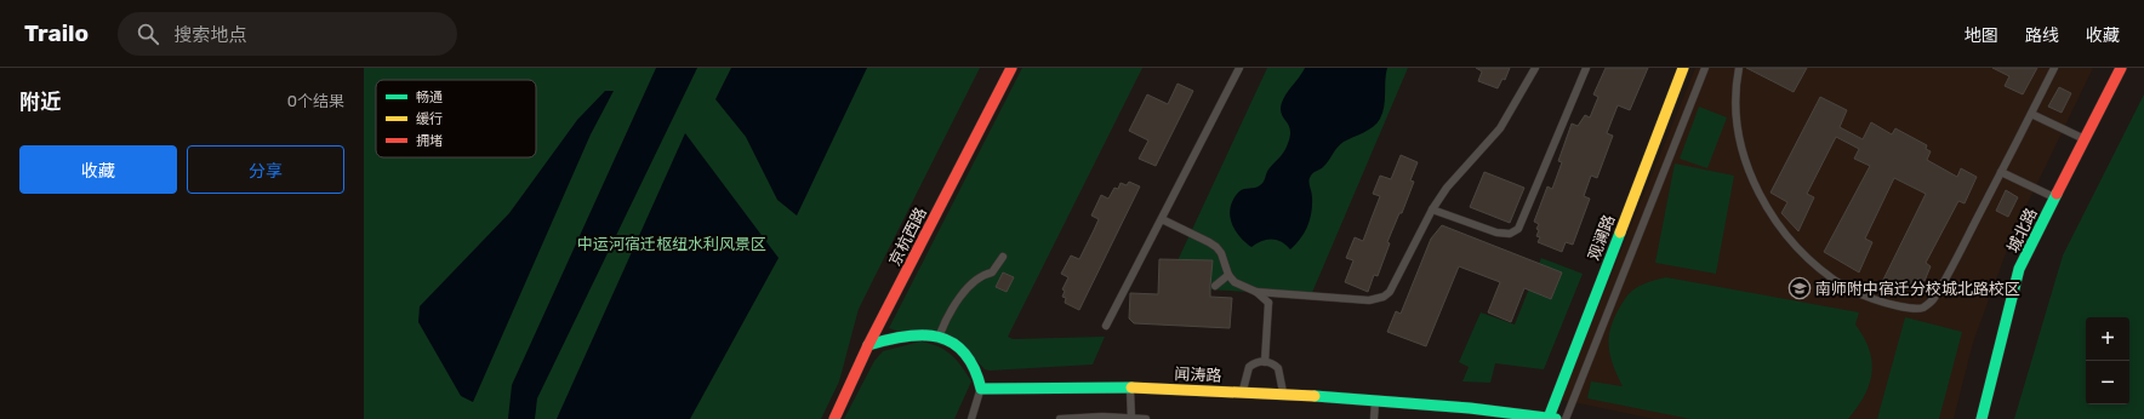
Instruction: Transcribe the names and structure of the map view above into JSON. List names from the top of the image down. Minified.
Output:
{"streets":{"street":["城北路","京杭西路","观澜路","闻涛路"]},"crossings":[["观澜路","闻涛路"]],"parks":["中运河宿迁枢纽水利风景区"],"places":{"school or university":["南师附中宿迁分校城北路校区"]},"legend":["畅通","缓行","拥堵"],"page":{"header":"Trailo","search":"搜索地点","nav":["地图","路线","收藏"],"heading":["附近","0个结果"],"buttons":["收藏","分享"],"map_buttons":["+","−"]}}
